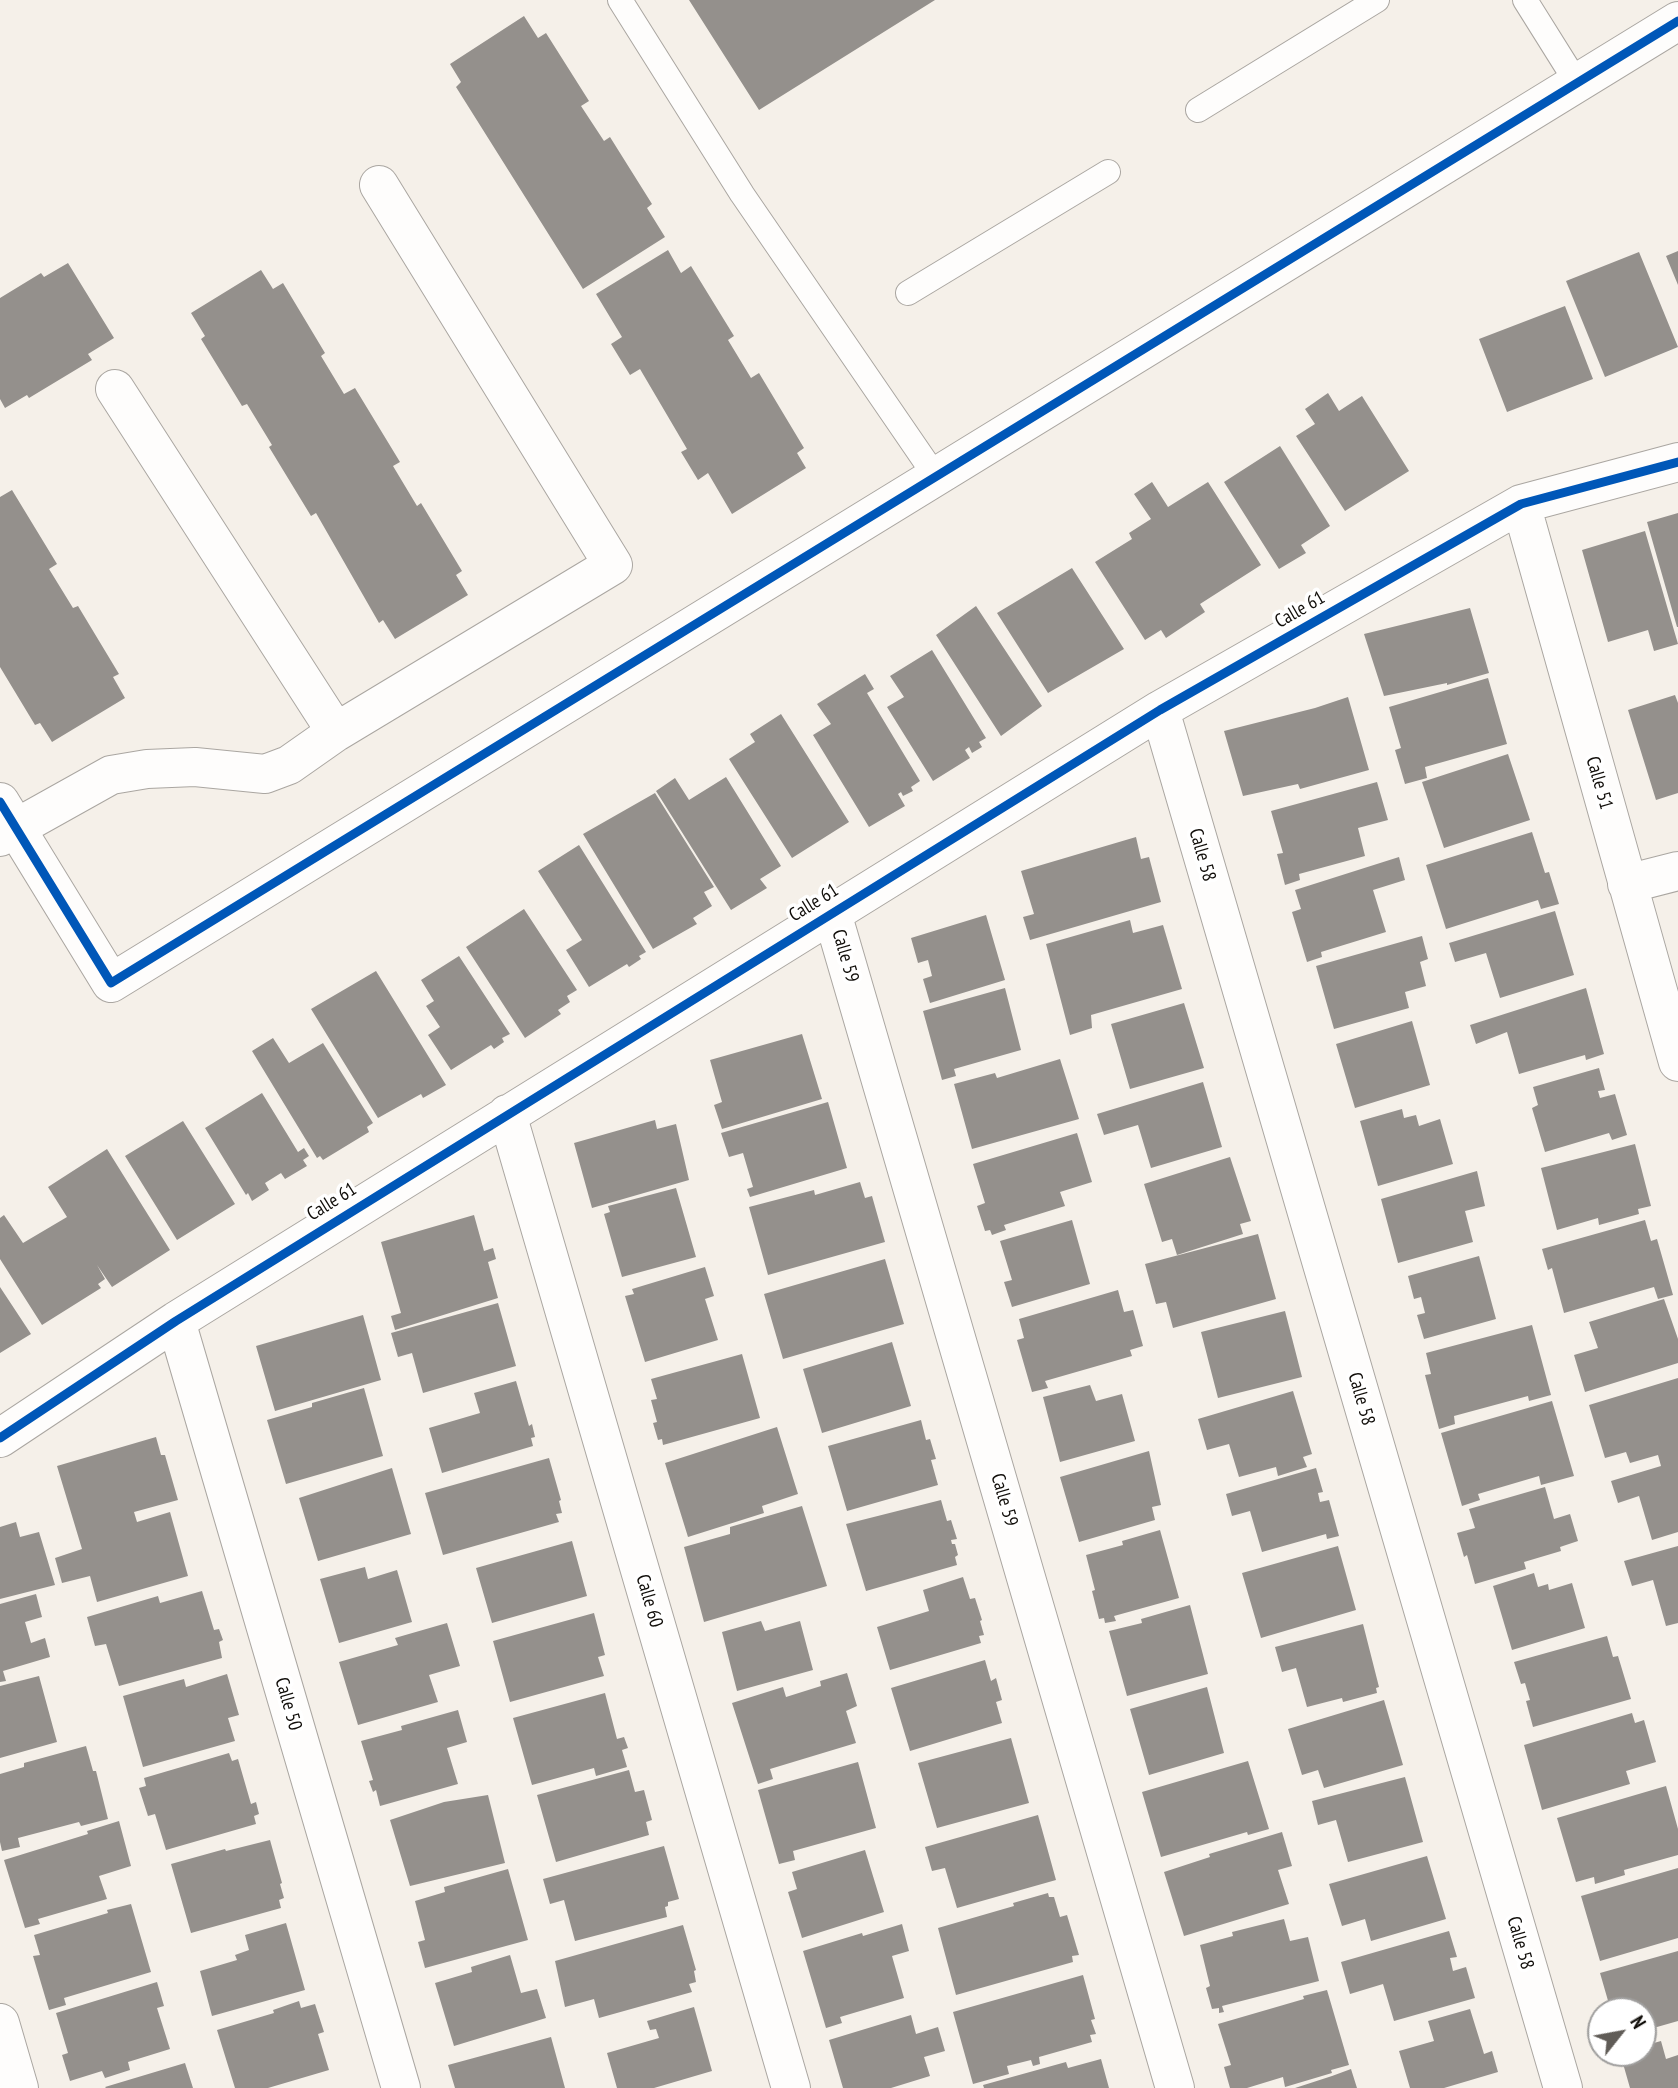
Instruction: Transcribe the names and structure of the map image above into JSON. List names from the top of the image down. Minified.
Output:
{"streets":{"street":["Calle 61","Calle 51","Calle 58","Calle 59","Calle 60","Calle 50"]},"crossings":[["Calle 61","Calle 51"],["Calle 61","Calle 58"],["Calle 61","Calle 59"],["Calle 61","Calle 60"],["Calle 61","Calle 50"]],"north":"top right"}
